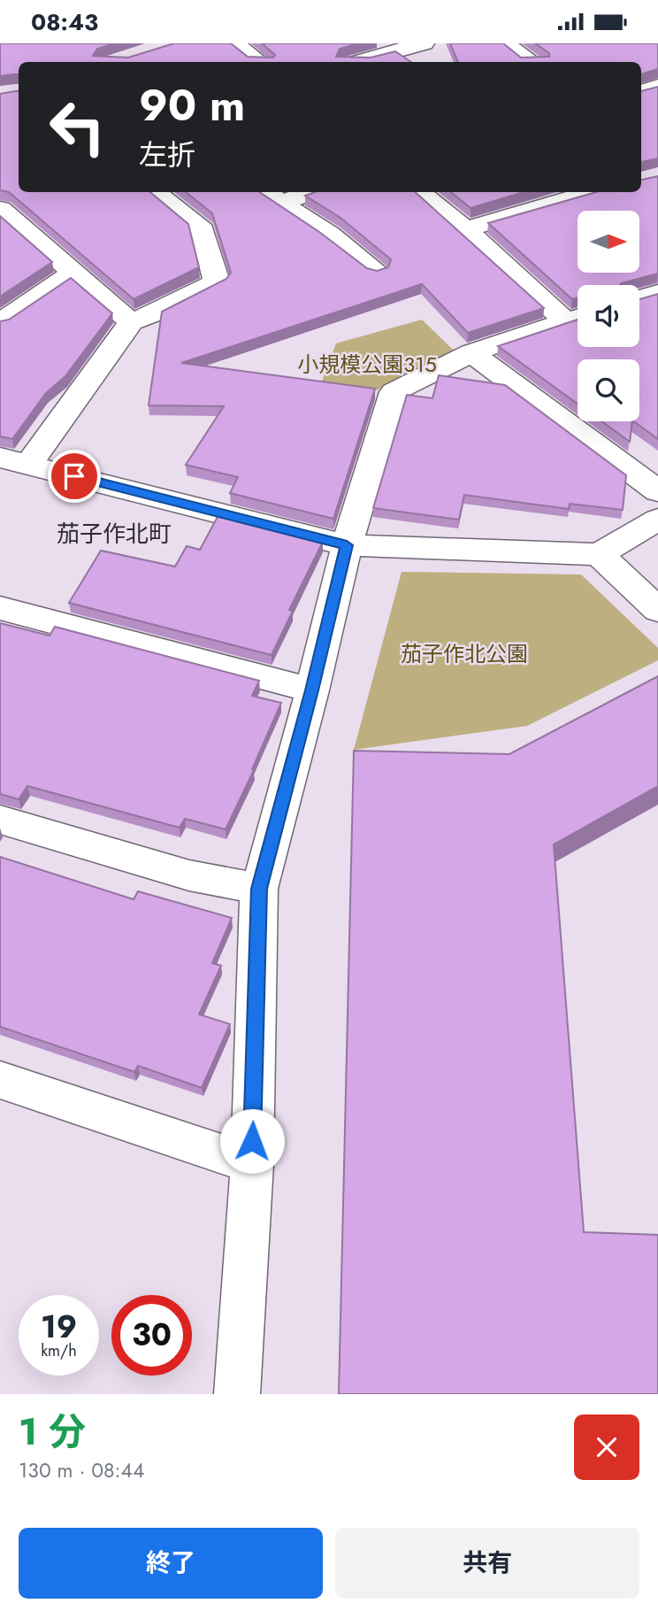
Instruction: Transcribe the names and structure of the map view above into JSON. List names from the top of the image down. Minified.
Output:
{"districts":["茄子作北町"],"parks":["小規模公園315","茄子作北公園"],"north":"right","page":{"status":"08:43","turn":["90 m","左折"],"speed":"19 km/h","limit":"30","heading":["1 分","130 m · 08:44"],"buttons":["終了","共有"]}}
